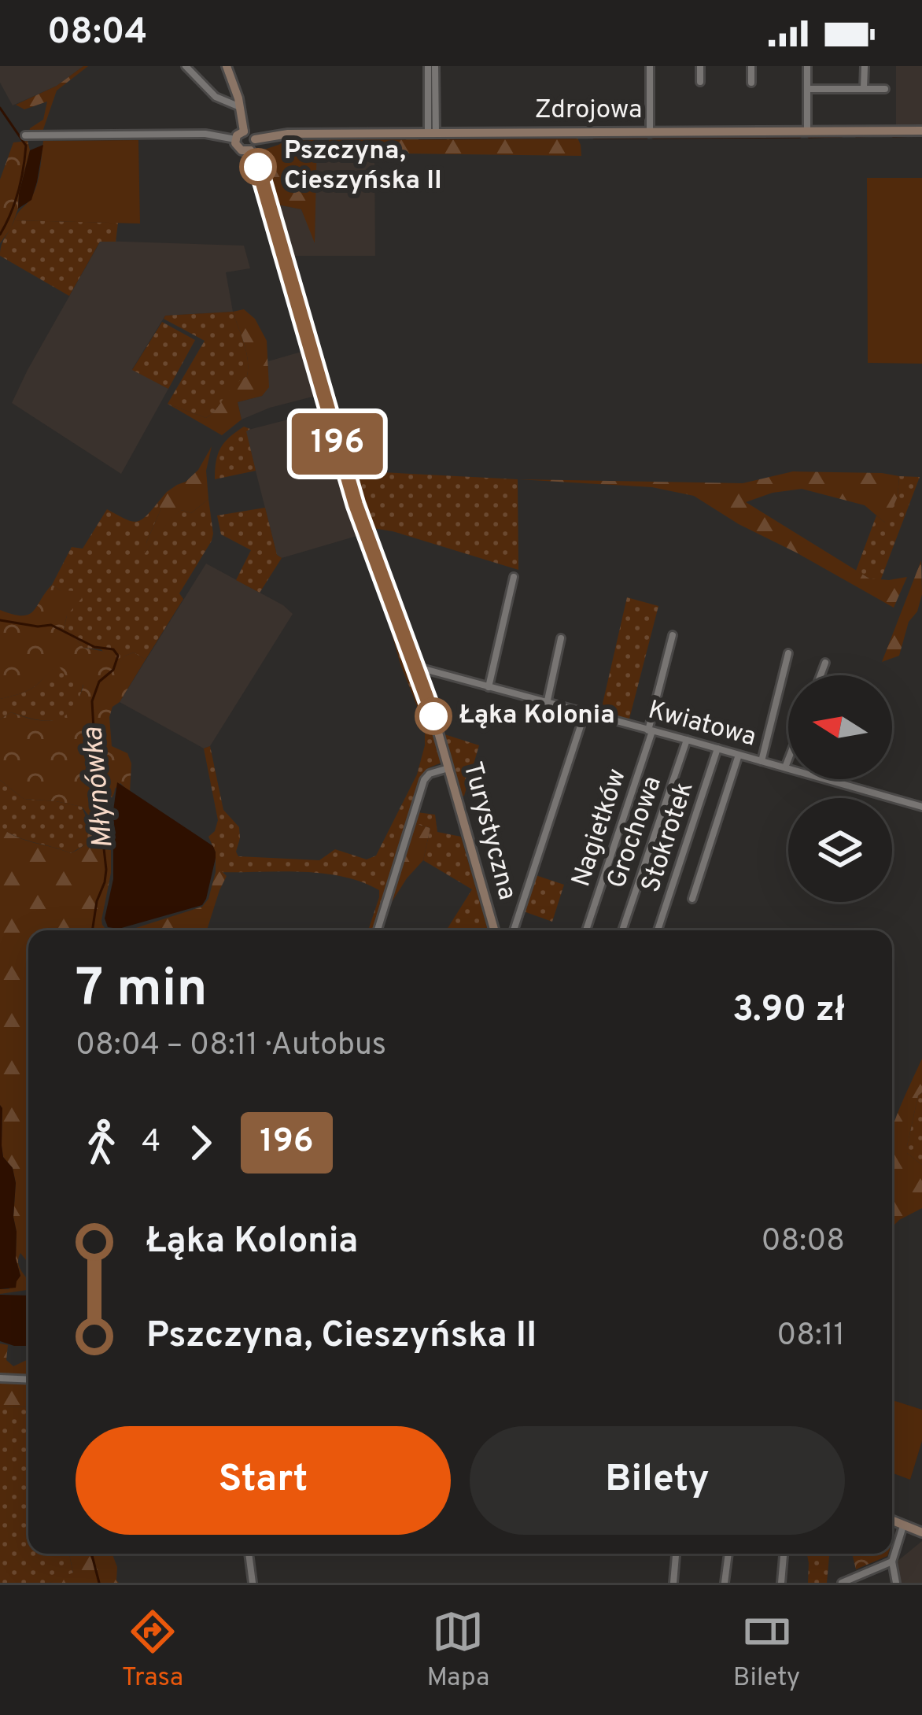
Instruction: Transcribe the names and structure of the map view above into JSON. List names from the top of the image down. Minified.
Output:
{"streets":{"main road":["Zdrojowa","Turystyczna"],"street":["Kwiatowa","Nagietków","Grochowa","Stokrotek"]},"crossings":[["Zdrojowa","Turystyczna"],["Kwiatowa","Nagietków"],["Kwiatowa","Turystyczna"],["Kwiatowa","Grochowa"],["Kwiatowa","Stokrotek"]],"water":["Młynówka"],"places":["Pszczyna, Cieszyńska II","Łąka Kolonia"],"lines":["bus line 196"],"north":"left","page":{"status":"08:04","on_map":"196","heading":["7 min","08:04 – 08:11 · Autobus","3.90 zł"],"legs":["4","196"],"list":[{"name":"Łąka Kolonia","value":"08:08"},{"name":"Pszczyna, Cieszyńska II","value":"08:11"}],"buttons":["Start","Bilety"],"tabs":["Trasa","Mapa","Bilety"]}}
